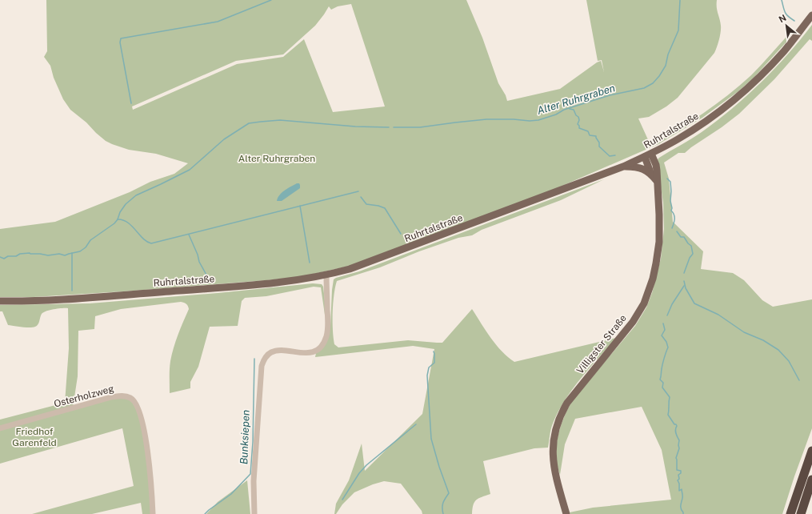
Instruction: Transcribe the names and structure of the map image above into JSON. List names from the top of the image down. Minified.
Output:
{"streets":{"main road":["Ruhrtalstraße","Villigster Straße"],"street":["Osterholzweg"]},"crossings":[["Ruhrtalstraße","Villigster Straße"]],"water":["Alter Ruhrgraben","Bunksiepen"],"parks":["Alter Ruhrgraben","Friedhof Garenfeld"],"north":"top left"}
